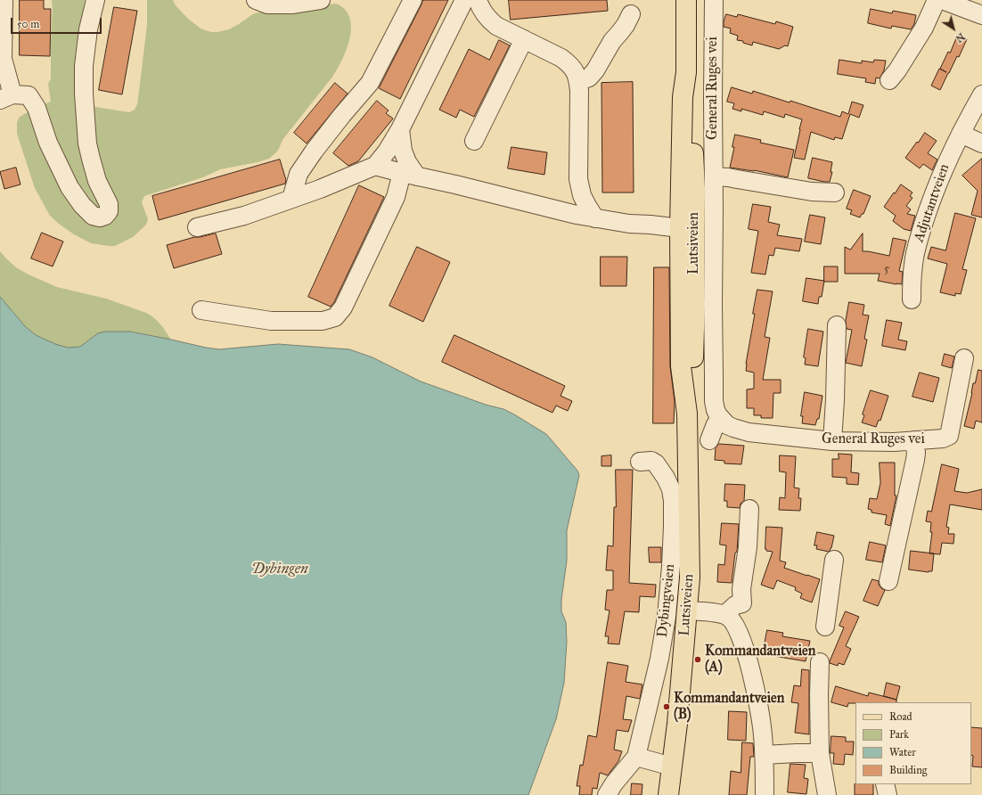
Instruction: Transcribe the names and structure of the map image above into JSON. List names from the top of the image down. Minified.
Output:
{"streets":{"main road":["Lutsiveien"],"street":["General Ruges vei","Adjutantveien","Dybingveien"]},"water":["Dybingen"],"places":["Kommandantveien (A)","Kommandantveien (B)"],"house_numbers":["5"],"legend":["Road","Park","Water","Building"],"scale_bar":"50 m","north":"bottom right"}
